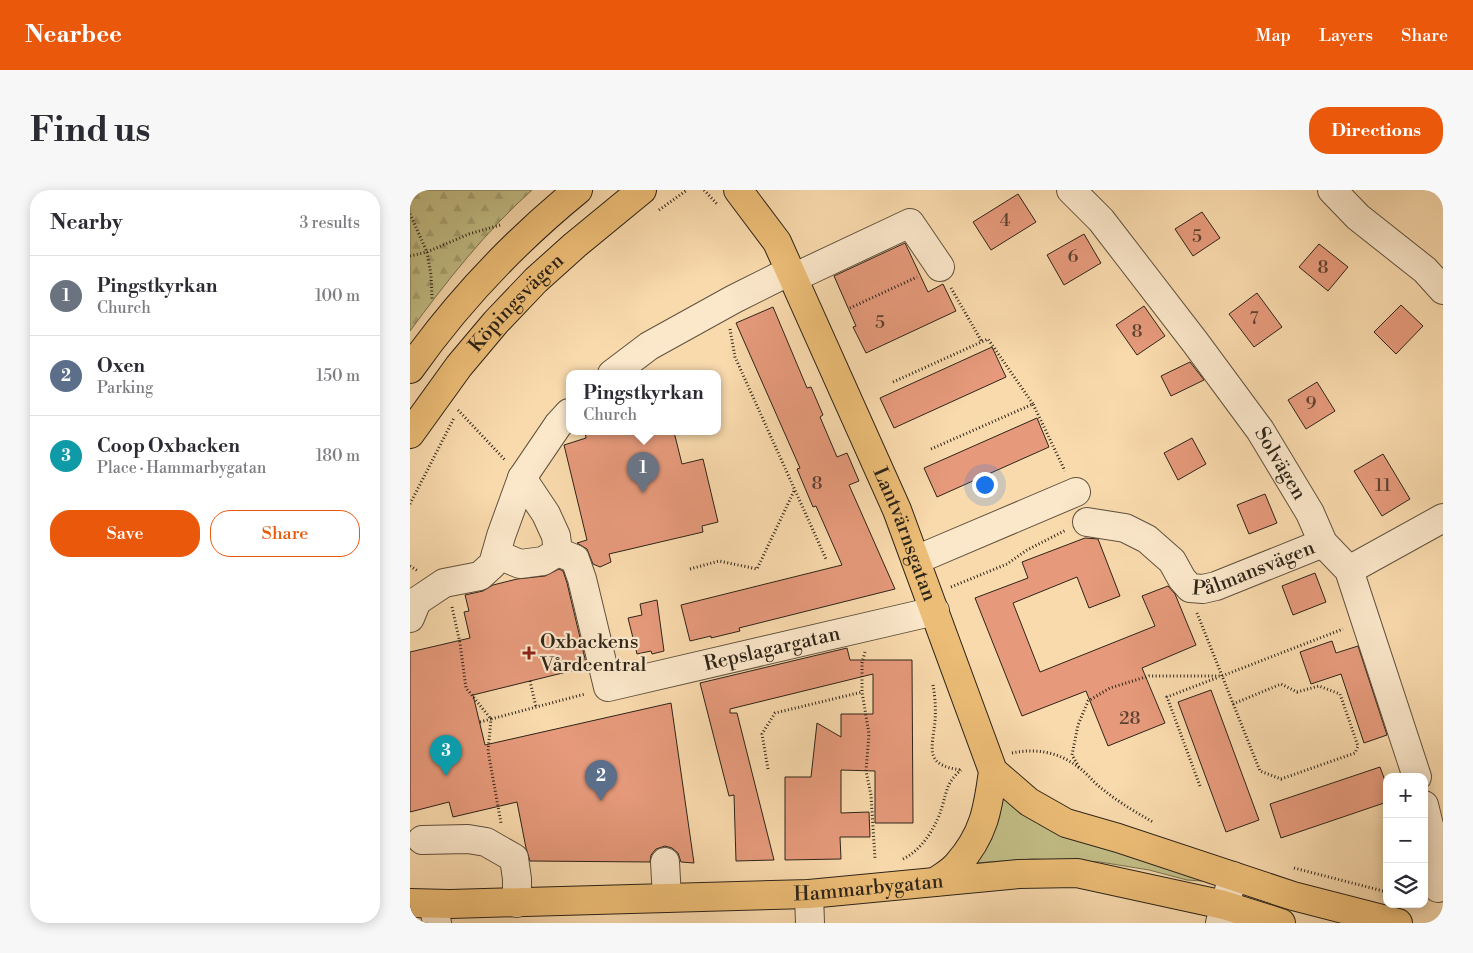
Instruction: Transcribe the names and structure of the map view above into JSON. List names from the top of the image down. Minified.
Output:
{"streets":{"main road":["Köpingsvägen","Lantvärnsgatan","Hammarbygatan"],"street":["Solvägen","Pålmansvägen","Repslagargatan"]},"crossings":[["Solvägen","Pålmansvägen"],["Lantvärnsgatan","Repslagargatan"],["Lantvärnsgatan","Hammarbygatan"]],"places":{"health":["Oxbackens Vårdcentral"]},"house_numbers":["4","5","6","8","7","5","8","9","8","11","28"],"page":{"header":"Nearbee","nav":["Map","Layers","Share"],"buttons":["Directions",["Save","Share"]],"title":"Find us","heading":["Nearby","3 results"],"list":[{"mark":"1","name":"Pingstkyrkan","note":"Church","value":"100 m"},{"mark":"2","name":"Oxen","note":"Parking","value":"150 m"},{"mark":"3","name":"Coop Oxbacken","note":"Place · Hammarbygatan","value":"180 m"}],"popup":["Pingstkyrkan","Church"],"pins":["1","3","2"],"map_buttons":["+","−"]}}
